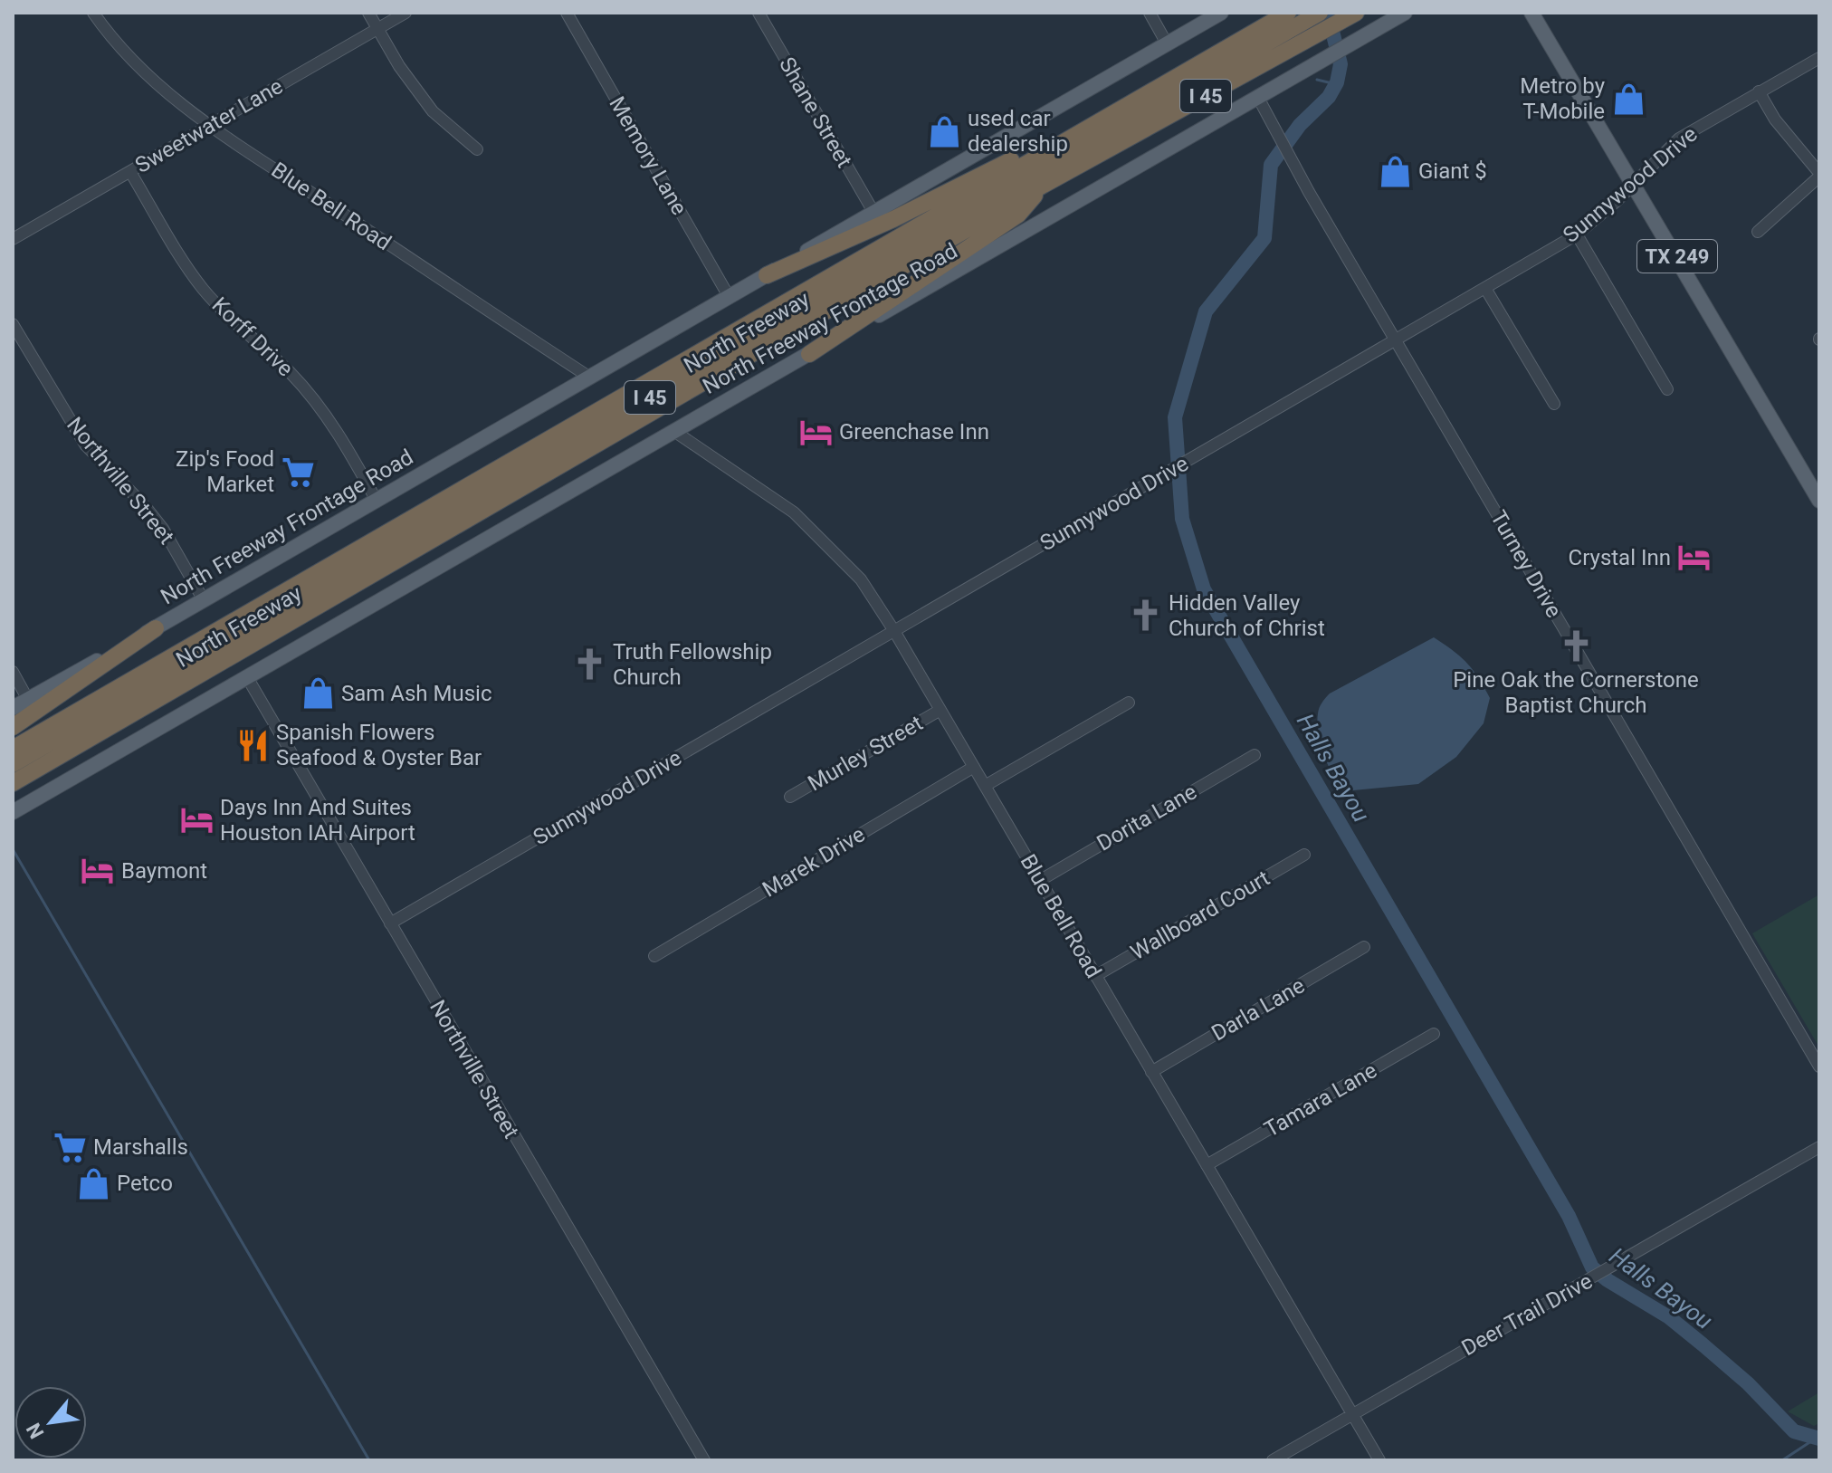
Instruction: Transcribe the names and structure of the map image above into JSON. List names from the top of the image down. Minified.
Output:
{"streets":{"highway":["I 45","North Freeway"],"main road":["TX 249","North Freeway Frontage Road"],"street":["Shane Street","Sweetwater Lane","Memory Lane","Sunnywood Drive","Blue Bell Road","Korff Drive","Northville Street","Turney Drive","Murley Street","Dorita Lane","Marek Drive","Wallboard Court","Darla Lane","Tamara Lane","Deer Trail Drive"]},"crossings":[["Shane Street","North Freeway Frontage Road"],["Sweetwater Lane","Blue Bell Road"],["Sweetwater Lane","Korff Drive"],["Memory Lane","North Freeway Frontage Road"],["Sunnywood Drive","Blue Bell Road"],["Sunnywood Drive","TX 249"],["Sunnywood Drive","Northville Street"],["Sunnywood Drive","Turney Drive"],["Blue Bell Road","North Freeway Frontage Road"],["Blue Bell Road","Murley Street"],["Blue Bell Road","Dorita Lane"],["Blue Bell Road","Marek Drive"],["Blue Bell Road","Wallboard Court"],["Blue Bell Road","Darla Lane"],["Blue Bell Road","Tamara Lane"],["Blue Bell Road","Deer Trail Drive"],["North Freeway Frontage Road","Korff Drive"],["North Freeway Frontage Road","Northville Street"],["North Freeway Frontage Road","Turney Drive"]],"water":["Halls Bayou"],"places":{"shop":["Metro by T-Mobile","used car dealership","Giant $","Sam Ash Music","Petco"],"hotel":["Greenchase Inn","Crystal Inn","Days Inn And Suites Houston IAH Airport","Baymont"],"supermarket":["Zip's Food Market","Marshalls"],"church":["Hidden Valley Church of Christ","Pine Oak the Cornerstone Baptist Church","Truth Fellowship Church"],"restaurant":["Spanish Flowers Seafood & Oyster Bar"]},"north":"bottom left"}
